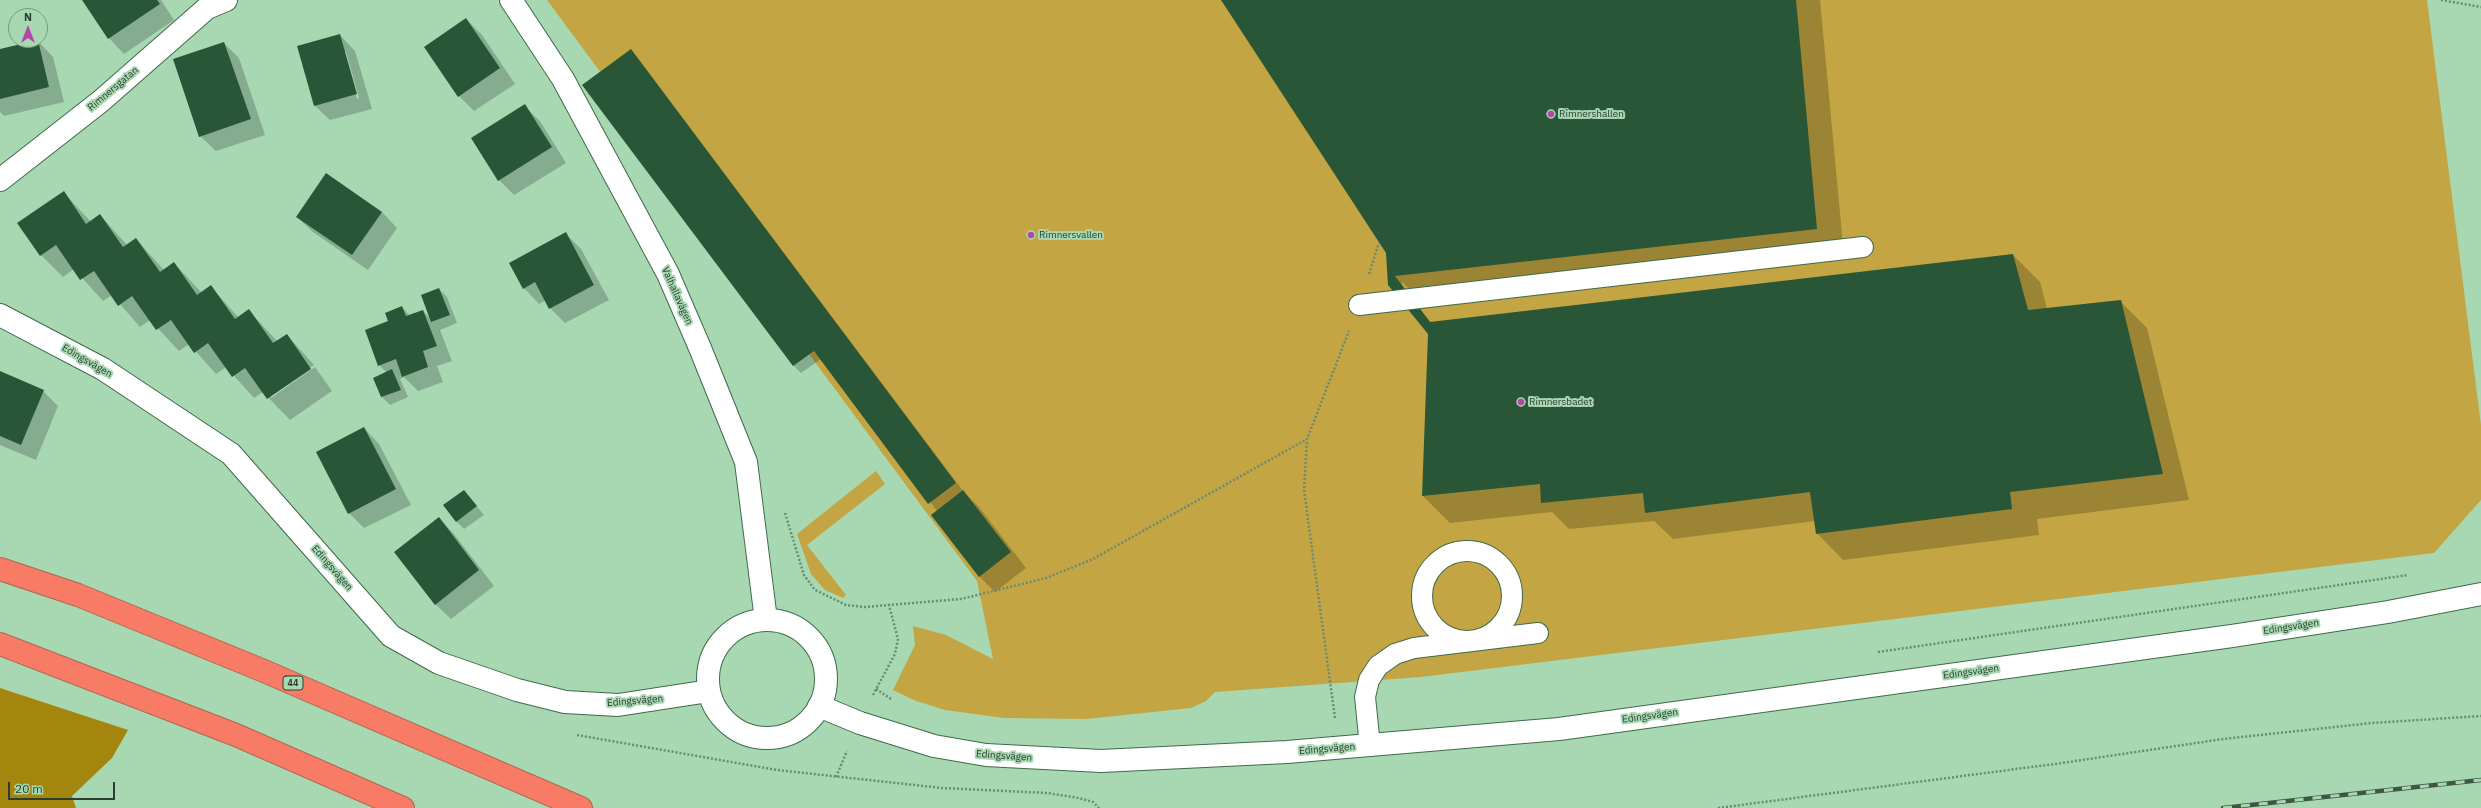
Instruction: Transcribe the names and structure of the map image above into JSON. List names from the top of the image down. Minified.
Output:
{"streets":{"highway":["44"],"street":["Rimnersgatan","Valhallavägen","Edingsvägen"]},"crossings":[["Valhallavägen","Edingsvägen"]],"places":["Rimnershallen","Rimnersvallen","Rimnersbadet"],"scale_bar":"20 m","north":"top"}
